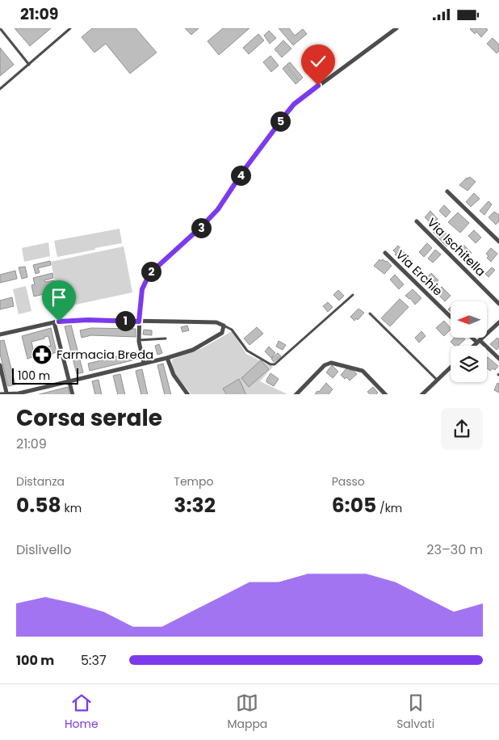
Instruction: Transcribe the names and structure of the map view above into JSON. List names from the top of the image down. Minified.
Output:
{"streets":{"street":["Via Ischitella","Via Erchie"]},"places":{"pharmacy":["Farmacia Breda"]},"scale_bar":"100 m","north":"left","page":{"status":"21:09","pins":["5","4","3","2","1"],"scale":"100 m","heading":["Corsa serale","21:09"],"stats":[["Distanza","0.58 km"],["Tempo","3:32"],["Passo","6:05 /km"]],"chart":["Dislivello","23–30 m"],"list":[{"name":"100 m","note":"5:37"}],"tabs":["Home","Mappa","Salvati"]}}
